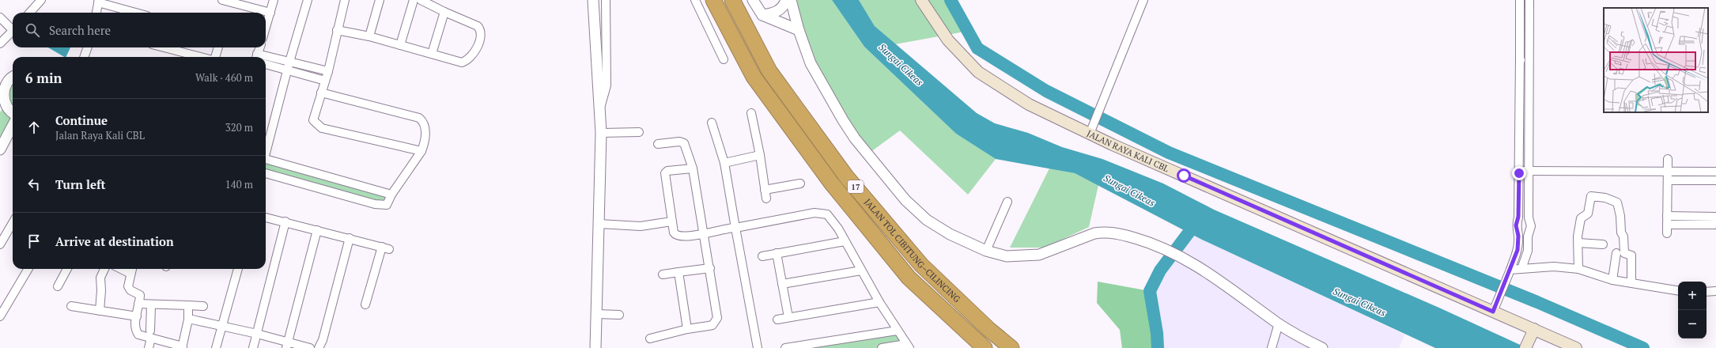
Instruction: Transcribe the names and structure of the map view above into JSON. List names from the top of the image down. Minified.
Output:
{"streets":{"highway":["17","JALAN TOL CIBITUNG–CILINCING"],"main road":["JALAN RAYA KALI CBL"]},"water":["Sungai Cikeas"],"page":{"search":"Search here","heading":["6 min","Walk · 460 m"],"list":[["Continue","Jalan Raya Kali CBL","320 m"],["Turn left","140 m"],"Arrive at destination"],"map_buttons":["+","−"]}}
